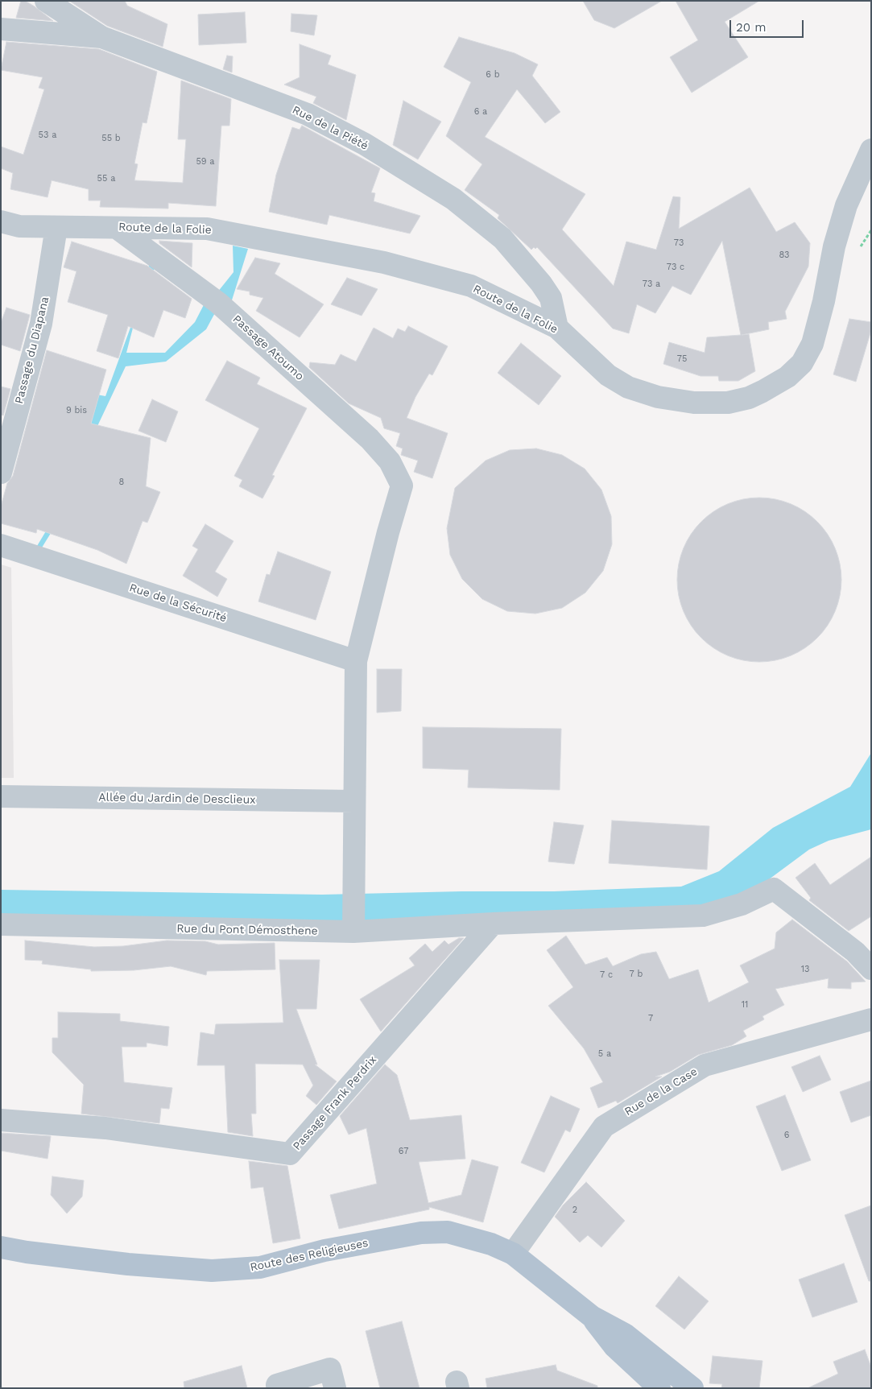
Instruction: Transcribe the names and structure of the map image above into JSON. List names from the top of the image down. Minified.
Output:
{"streets":{"main road":["Route des Religieuses"],"street":["Rue de la Piété","Route de la Folie","Passage Atoumo","Passage du Diapana","Rue de la Sécurité","Allée du Jardin de Desclieux","Rue du Pont Démosthene","Rue de la Case","Passage Frank Perdrix"]},"crossings":[["Rue de la Piété","Route de la Folie"],["Route de la Folie","Passage Atoumo"],["Route de la Folie","Passage du Diapana"],["Passage Atoumo","Rue de la Sécurité"],["Rue du Pont Démosthene","Passage Frank Perdrix"],["Rue de la Case","Route des Religieuses"]],"house_numbers":["6 b","6 a","53 a","55 b","59 a","55 a","73","83","73 c","73 a","75","9 bis","8","13","7 b","7 c","11","7","5 a","6","67","2"],"scale_bar":"20 m"}
